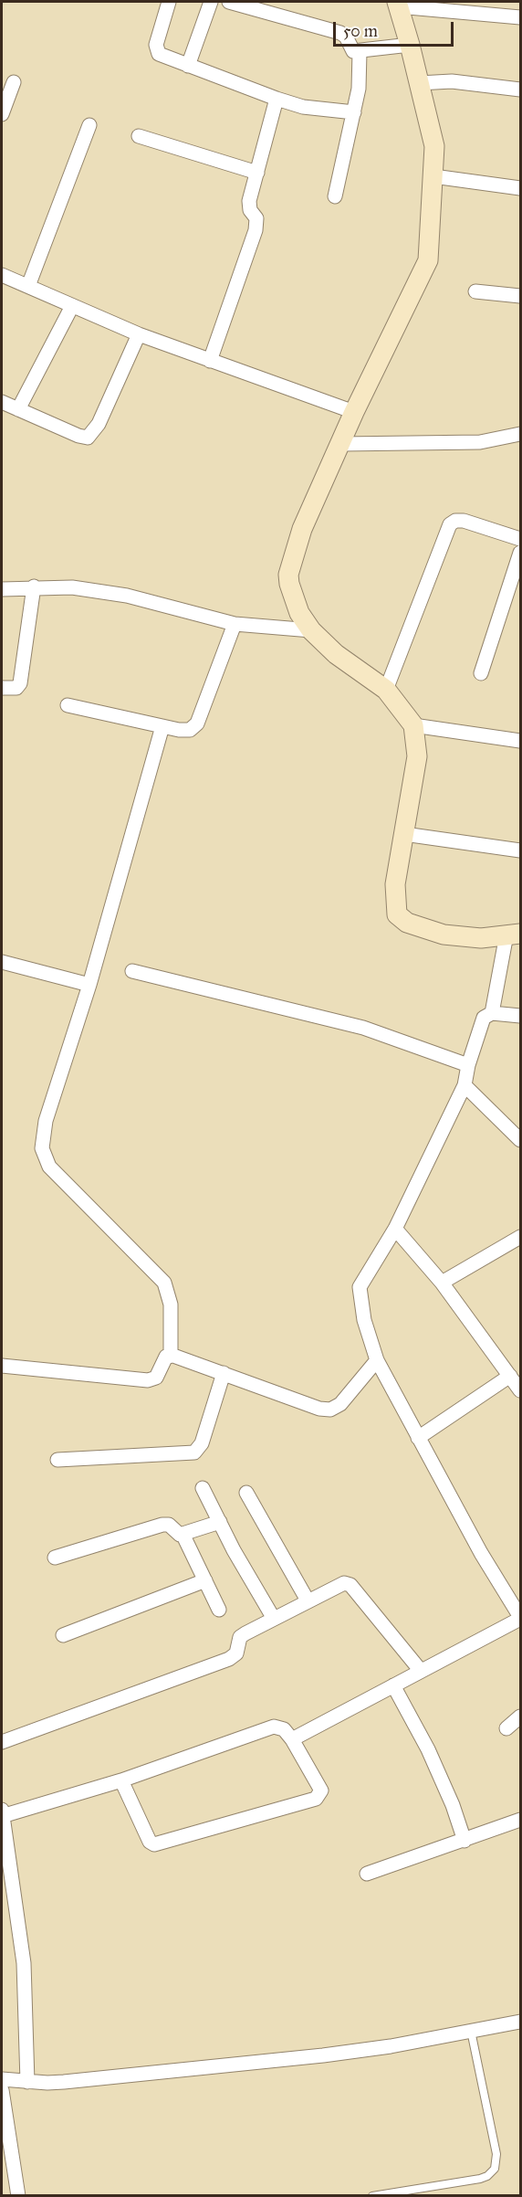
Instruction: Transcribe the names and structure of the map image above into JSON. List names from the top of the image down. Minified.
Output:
{"scale_bar":"50 m"}
